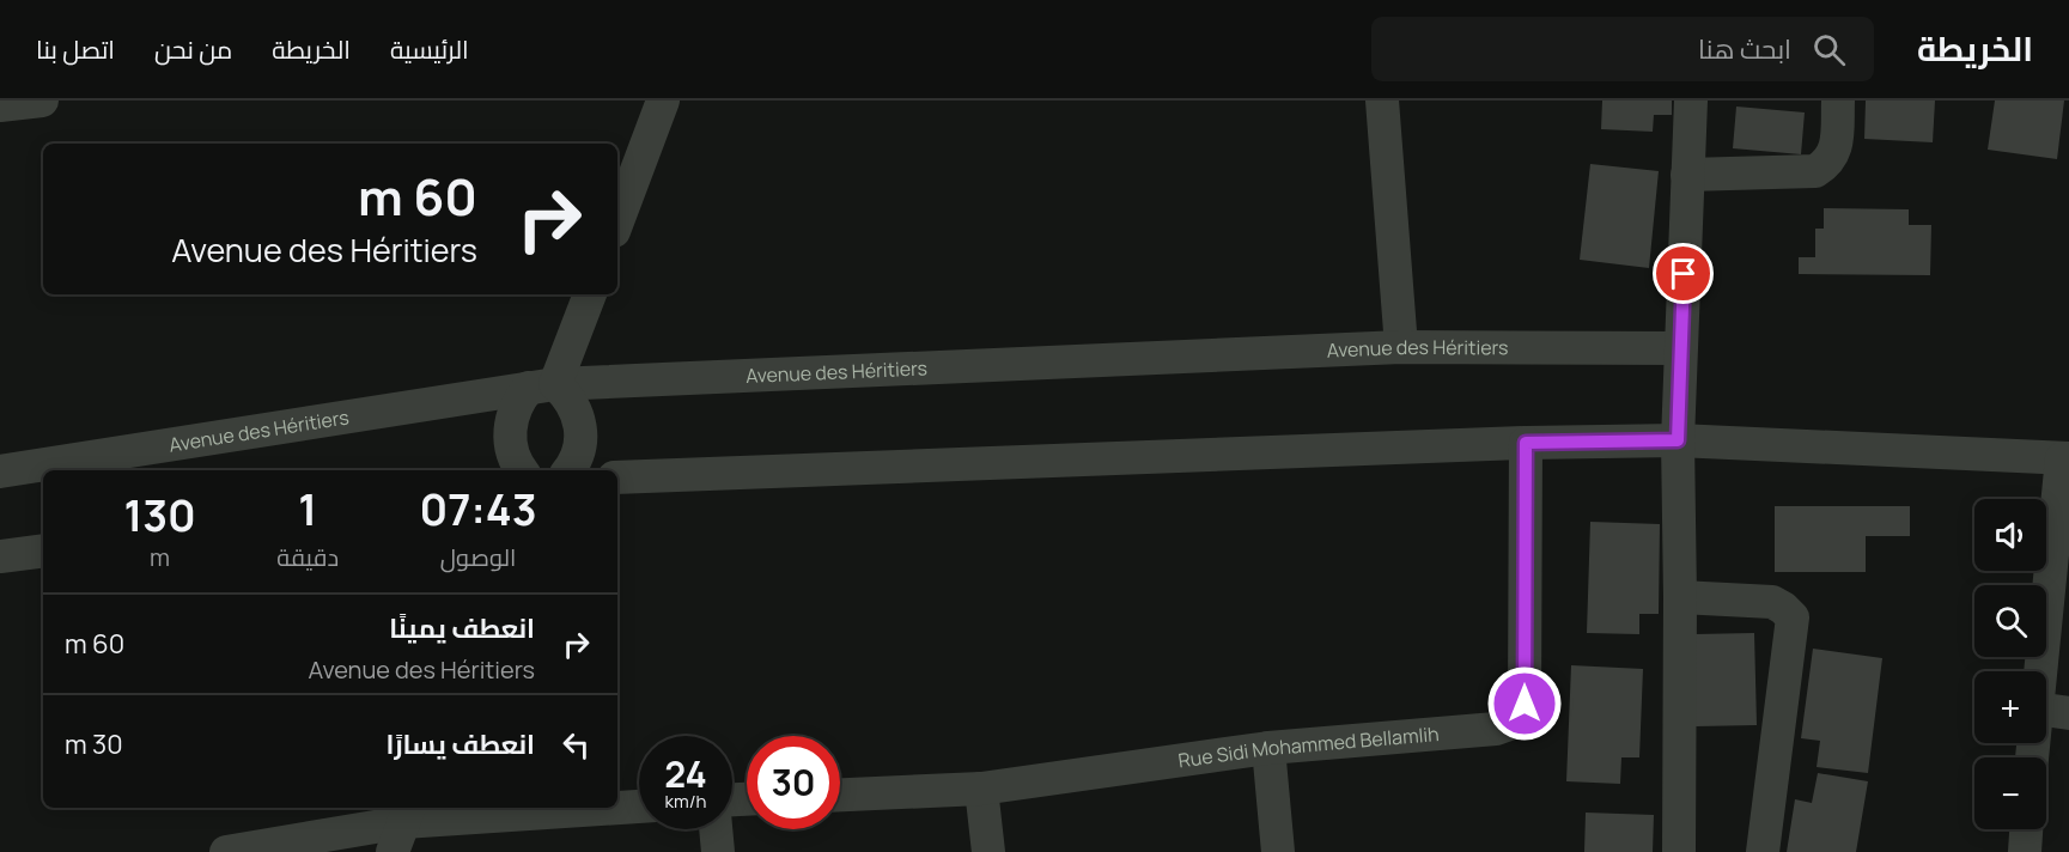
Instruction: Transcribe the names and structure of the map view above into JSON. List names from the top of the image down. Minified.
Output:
{"streets":{"street":["Avenue des Héritiers","Rue Sidi Mohammed Bellamlih"]},"page":{"header":"الخريطة","search":"ابحث هنا","nav":["الرئيسية","الخريطة","من نحن","اتصل بنا"],"turn":["60 m","Avenue des Héritiers"],"eta":["07:43","الوصول","1","دقيقة","130","m"],"map_buttons":["+","−"],"list":[{"name":"انعطف يمينًا","note":"Avenue des Héritiers","value":"60 m"},{"name":"انعطف يسارًا","value":"30 m"}],"speed":"24 km/h","limit":"30"}}
